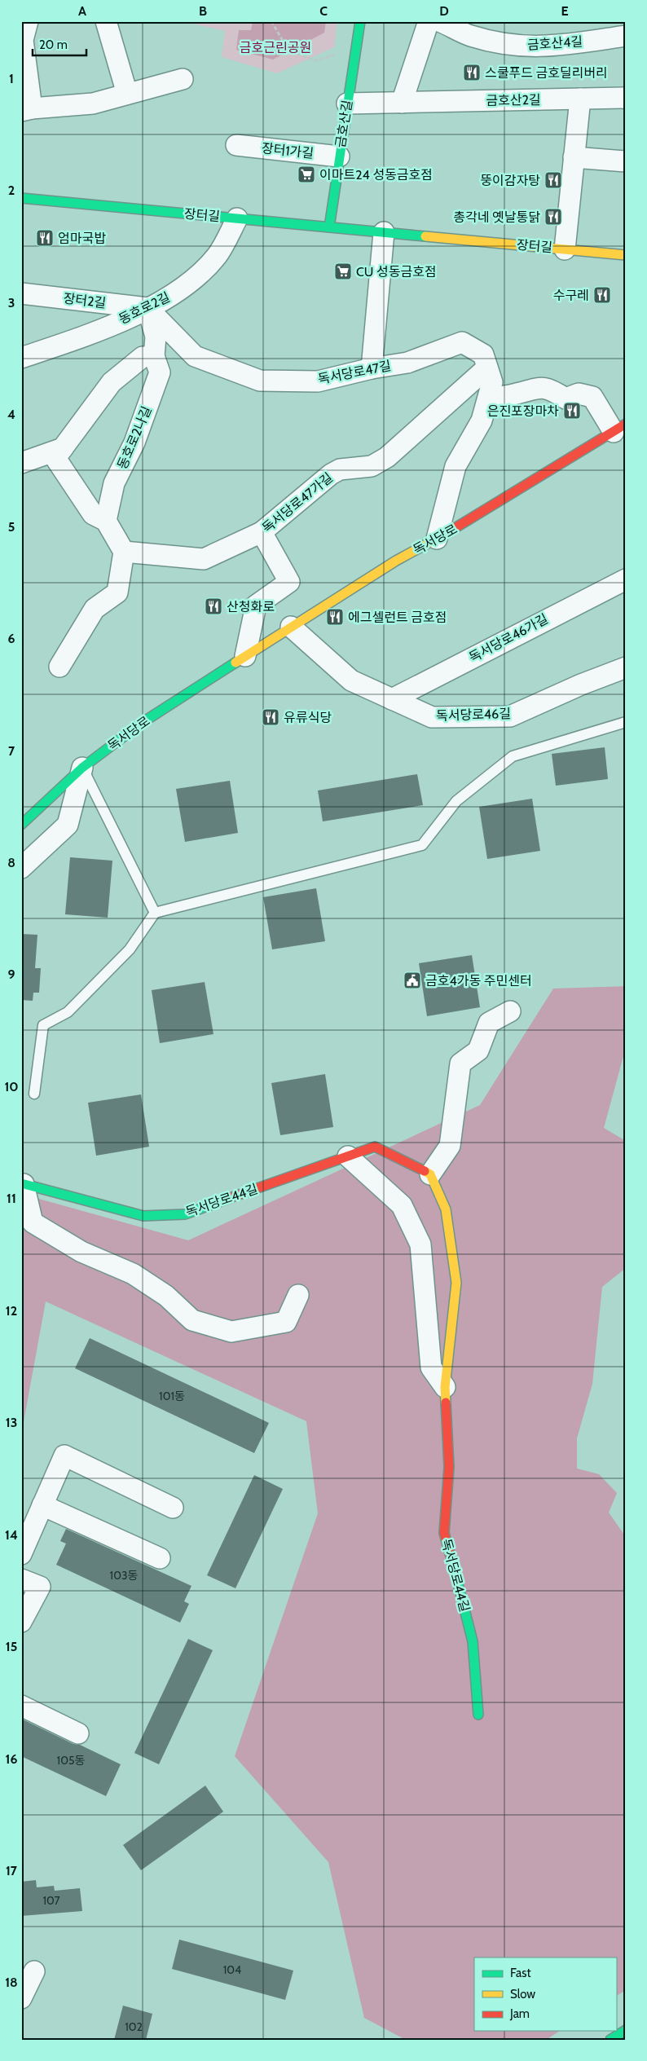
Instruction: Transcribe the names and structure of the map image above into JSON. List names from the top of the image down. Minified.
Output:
{"streets":{"main road":["금호산길","장터길","독서당로","독서당로44길"],"street":["금호산4길","금호산2길","장터1가길","장터2길","동호로2길","독서당로47길","동호로2나길","독서당로47가길","독서당로46가길","독서당로46길"]},"crossings":[["금호산2길","금호산길"],["금호산2길","장터길"],["금호산길","장터1가길"],["금호산길","장터길"],["장터길","동호로2길"],["장터2길","동호로2길"],["장터2길","독서당로47길"],["장터2길","동호로2나길"],["동호로2길","독서당로47길"],["동호로2길","동호로2나길"],["독서당로47길","동호로2나길"],["독서당로47길","독서당로47가길"],["독서당로47길","독서당로"],["독서당로","독서당로46길"],["독서당로46가길","독서당로46길"]],"parks":["금호근린공원"],"places":{"restaurant":["스쿨푸드 금호딜리버리","뚱이감자탕","총각네 옛날통닭","엄마국밥","수구레","은진포장마차","산청화로","에그셀런트 금호점","유류식당"],"supermarket":["이마트24 성동금호점","CU 성동금호점"],"public building":["금호4가동 주민센터"]},"house_numbers":["101동","103동","105동","107","104","102"],"legend":["Fast","Slow","Jam"],"scale_bar":"20 m","grid":{"columns":["A","B","C","D","E"],"rows":["1","2","3","4","5","6","7","8","9","10","11","12","13","14","15","16","17","18"]}}
